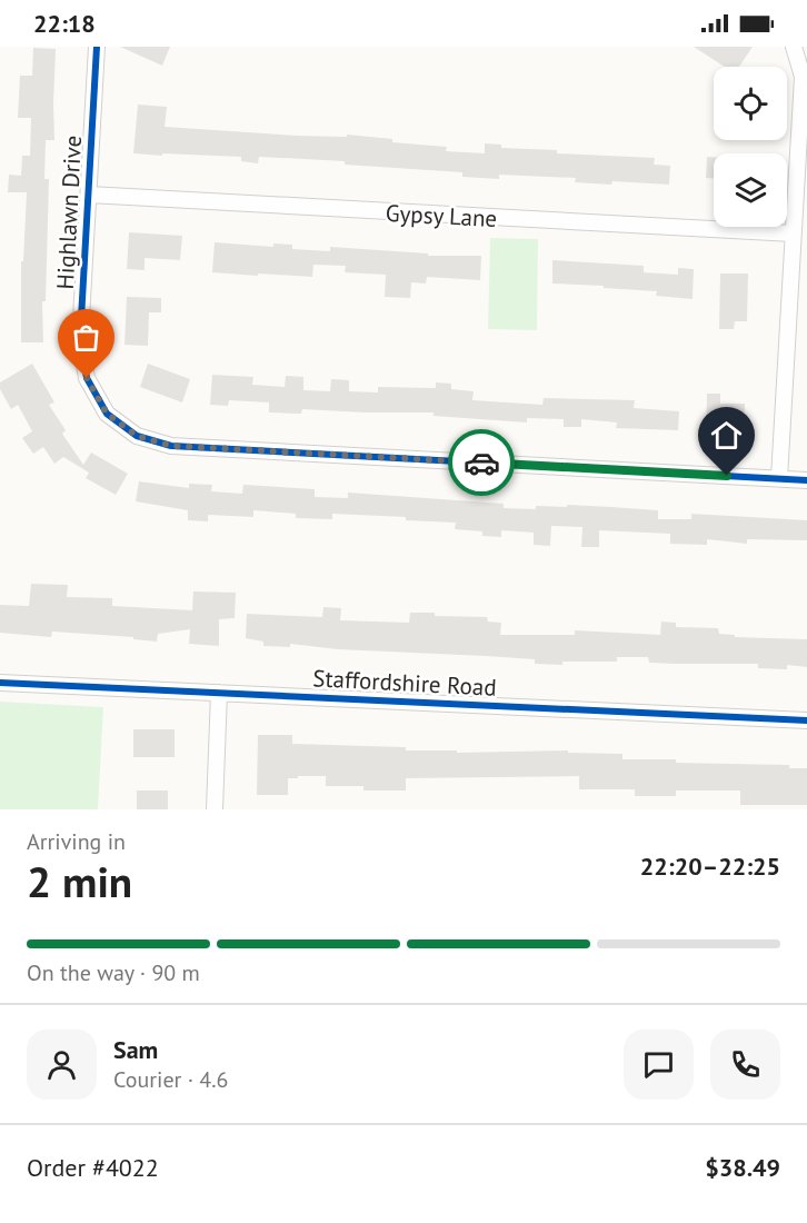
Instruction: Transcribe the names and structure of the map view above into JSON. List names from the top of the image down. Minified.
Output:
{"streets":{"street":["Highlawn Drive","Gypsy Lane","Staffordshire Road"]},"crossings":[["Highlawn Drive","Gypsy Lane"]],"page":{"status":"22:18","heading":["2 min","Arriving in","22:20–22:25"],"panel":["Sam","Courier · 4.6","Order #4022","$38.49"],"bar":"On the way · 90 m"}}
